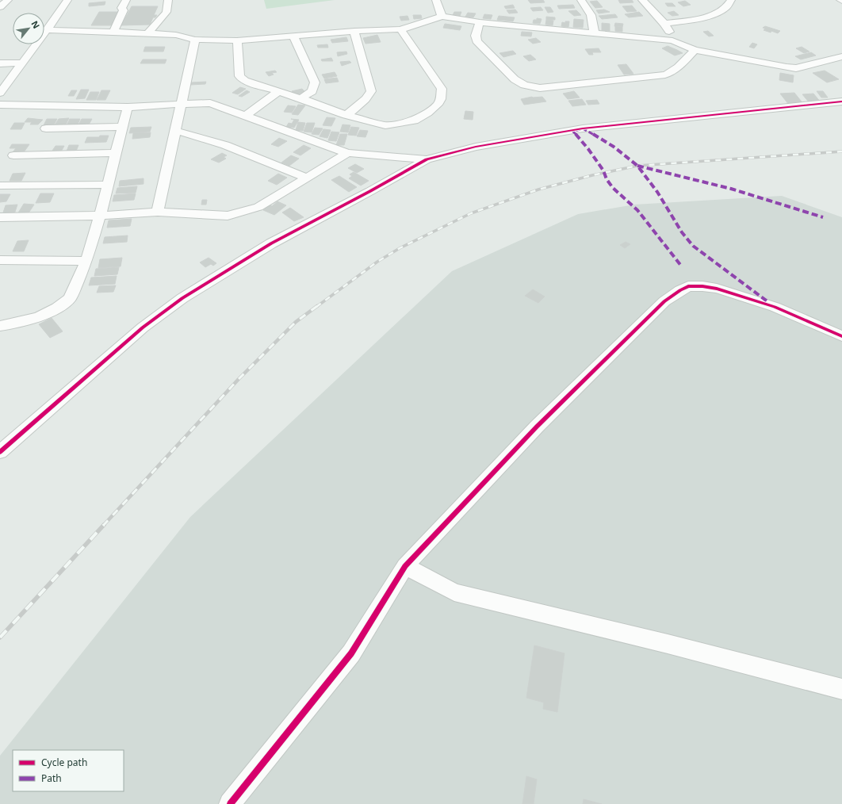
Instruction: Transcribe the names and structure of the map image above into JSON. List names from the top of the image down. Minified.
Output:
{"legend":["Cycle path","Path"],"north":"top right"}
